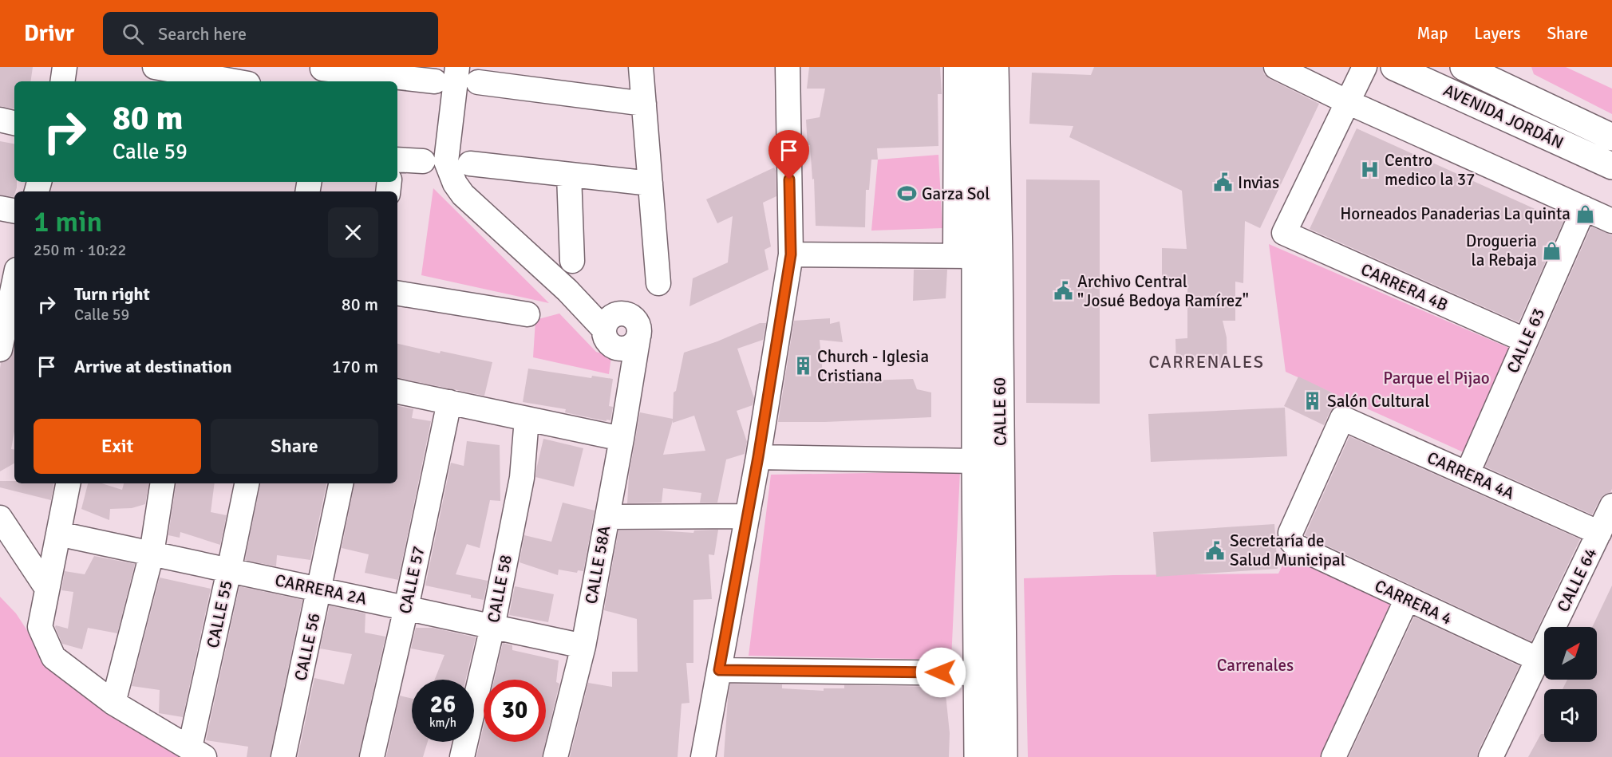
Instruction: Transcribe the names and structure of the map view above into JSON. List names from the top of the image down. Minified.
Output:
{"streets":{"main road":["AVENIDA JORDÁN","CALLE 60"],"street":["CARRERA 4B","CALLE 63","CARRERA 4A","CALLE 58A","CALLE 57","CALLE 64","CALLE 58","CARRERA 2A","CARRERA 4","CALLE 55","CALLE 56"]},"crossings":[["CARRERA 4B","CALLE 63"],["CALLE 63","CARRERA 4A"],["CARRERA 4A","CALLE 64"],["CARRERA 4A","CARRERA 4"],["CALLE 58A","CARRERA 2A"],["CALLE 57","CARRERA 2A"],["CALLE 64","CARRERA 4"],["CALLE 58","CARRERA 2A"],["CARRERA 2A","CALLE 55"],["CARRERA 2A","CALLE 56"]],"districts":["CARRENALES"],"parks":["Parque el Pijao","Carrenales"],"places":{"hospital":["Centro medico la 37"],"public building":["Invias","Archivo Central \"Josué Bedoya Ramírez\"","Secretaría de Salud Municipal"],"sports":["Garza Sol"],"shop":["Horneados Panaderias La quinta","Drogueria la Rebaja"],"building":["Church - Iglesia Cristiana","Salón Cultural"]},"north":"top right","page":{"header":"Drivr","search":"Search here","nav":["Map","Layers","Share"],"turn":["80 m","Calle 59"],"heading":["1 min","250 m · 10:22"],"list":[{"name":"Turn right","note":"Calle 59","value":"80 m"},{"name":"Arrive at destination","value":"170 m"}],"buttons":["Exit","Share"],"speed":"26 km/h","limit":"30"}}
